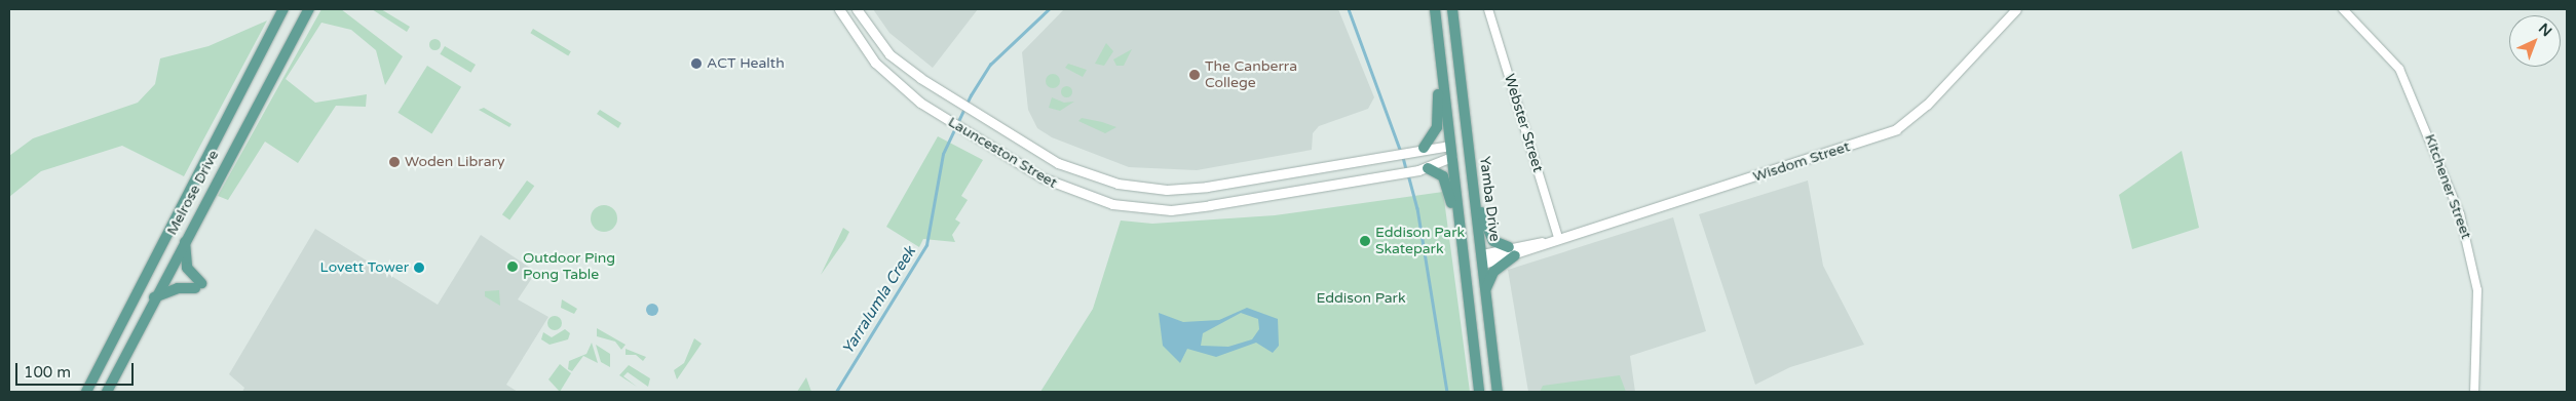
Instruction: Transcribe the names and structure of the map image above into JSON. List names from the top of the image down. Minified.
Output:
{"streets":{"main road":["Launceston Street","Wisdom Street","Melrose Drive","Yamba Drive"],"street":["Webster Street","Kitchener Street"]},"crossings":[["Webster Street","Wisdom Street"],["Wisdom Street","Yamba Drive"]],"water":["Yarralumla Creek"],"parks":["Eddison Park"],"places":["ACT Health","The Canberra College","Woden Library","Eddison Park Skatepark","Outdoor Ping Pong Table","Lovett Tower"],"scale_bar":"100 m","north":"top right"}
